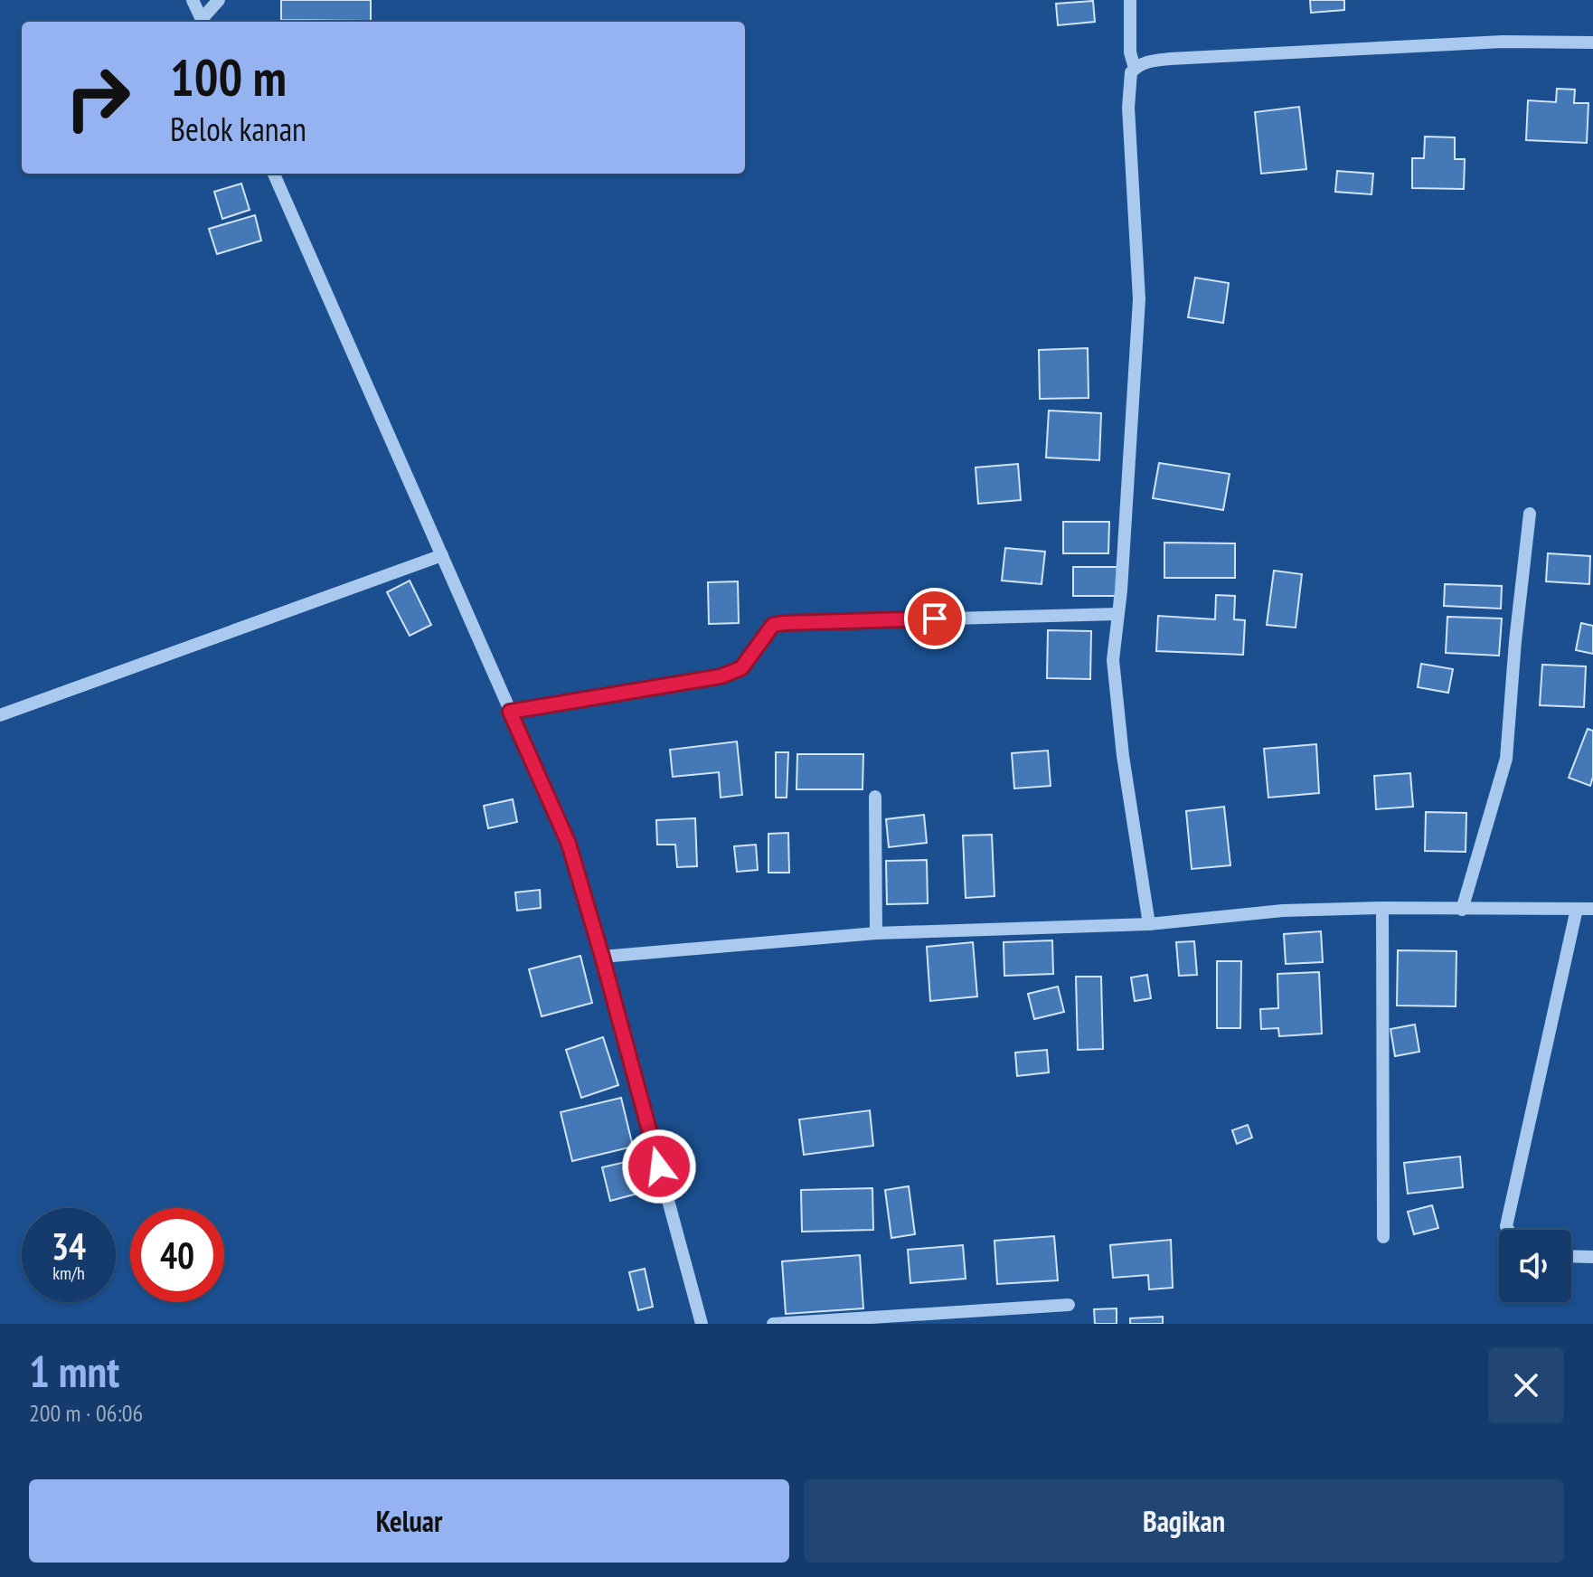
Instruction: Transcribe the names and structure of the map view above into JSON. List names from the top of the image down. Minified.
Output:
{"page":{"turn":["100 m","Belok kanan"],"speed":"34 km/h","limit":"40","heading":["1 mnt","200 m · 06:06"],"buttons":["Keluar","Bagikan"]}}
